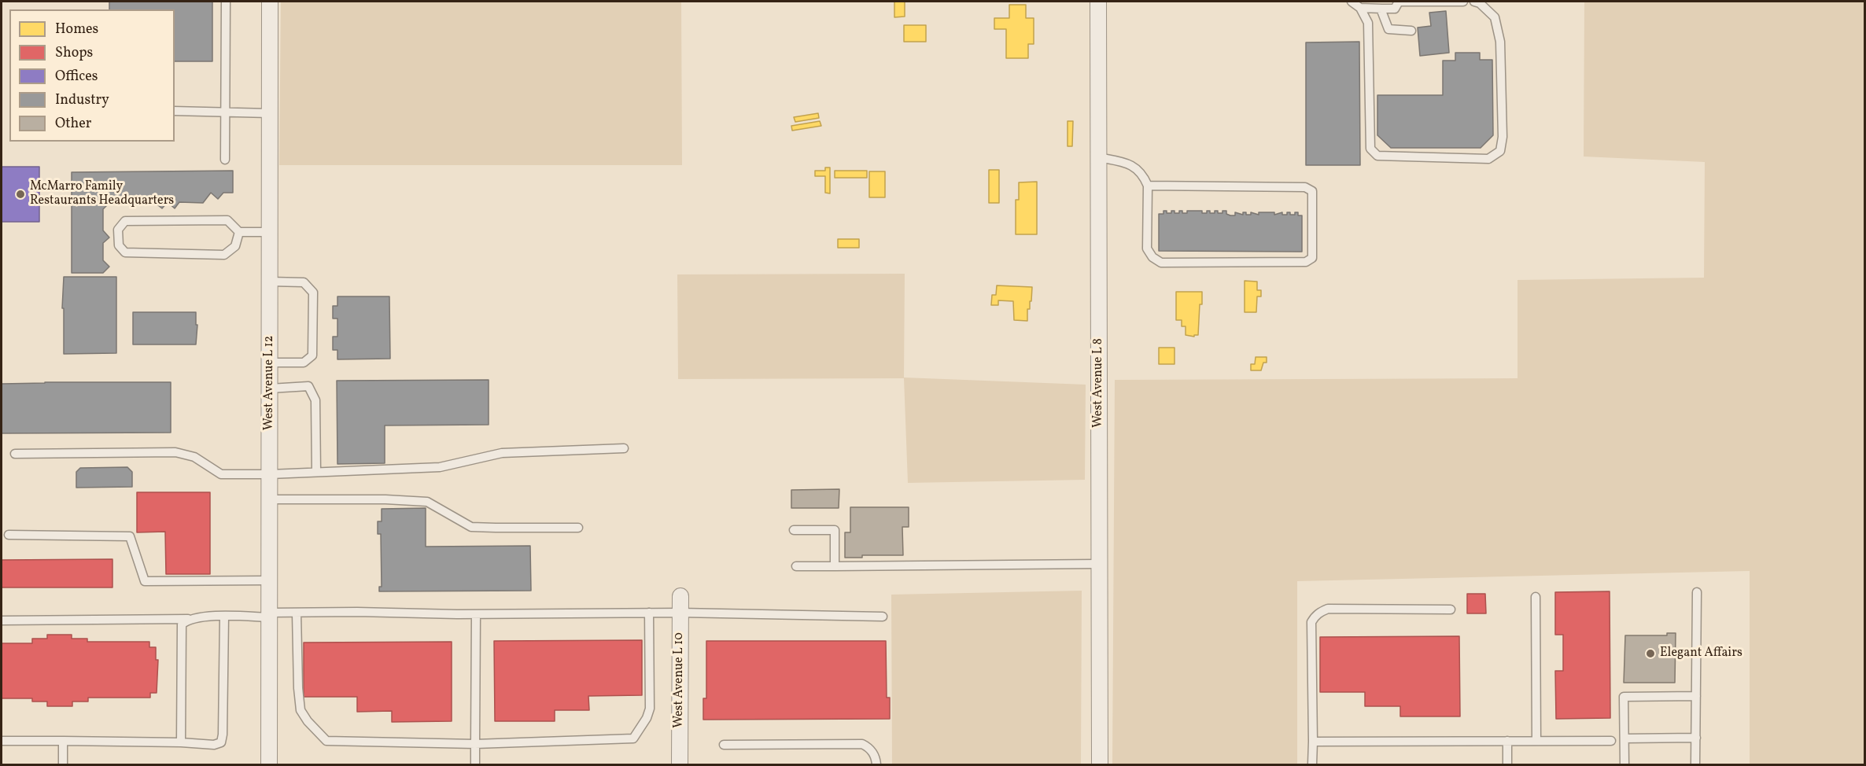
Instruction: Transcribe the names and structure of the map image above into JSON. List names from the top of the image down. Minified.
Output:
{"streets":{"street":["West Avenue L 12","West Avenue L 8","West Avenue L 10"]},"places":["McMarro Family Restaurants Headquarters","Elegant Affairs"],"legend":["Homes","Shops","Offices","Industry","Other"]}
